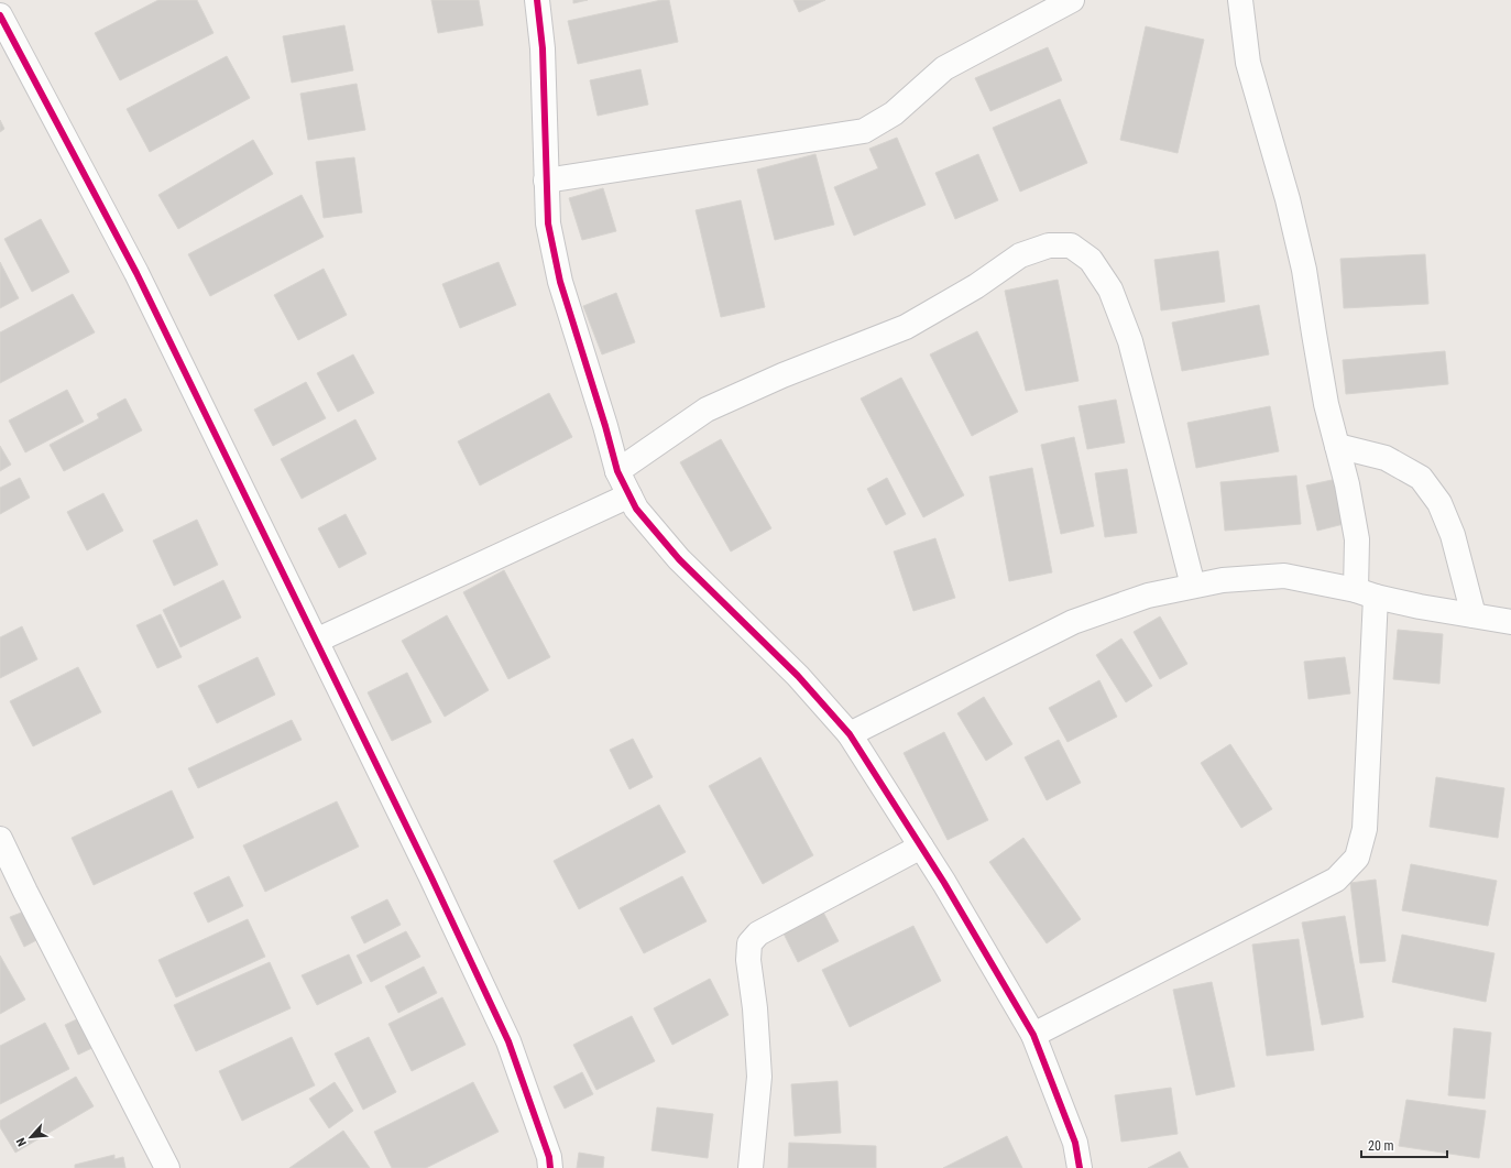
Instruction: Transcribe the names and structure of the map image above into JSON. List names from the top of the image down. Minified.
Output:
{"scale_bar":"20 m","north":"bottom left"}
